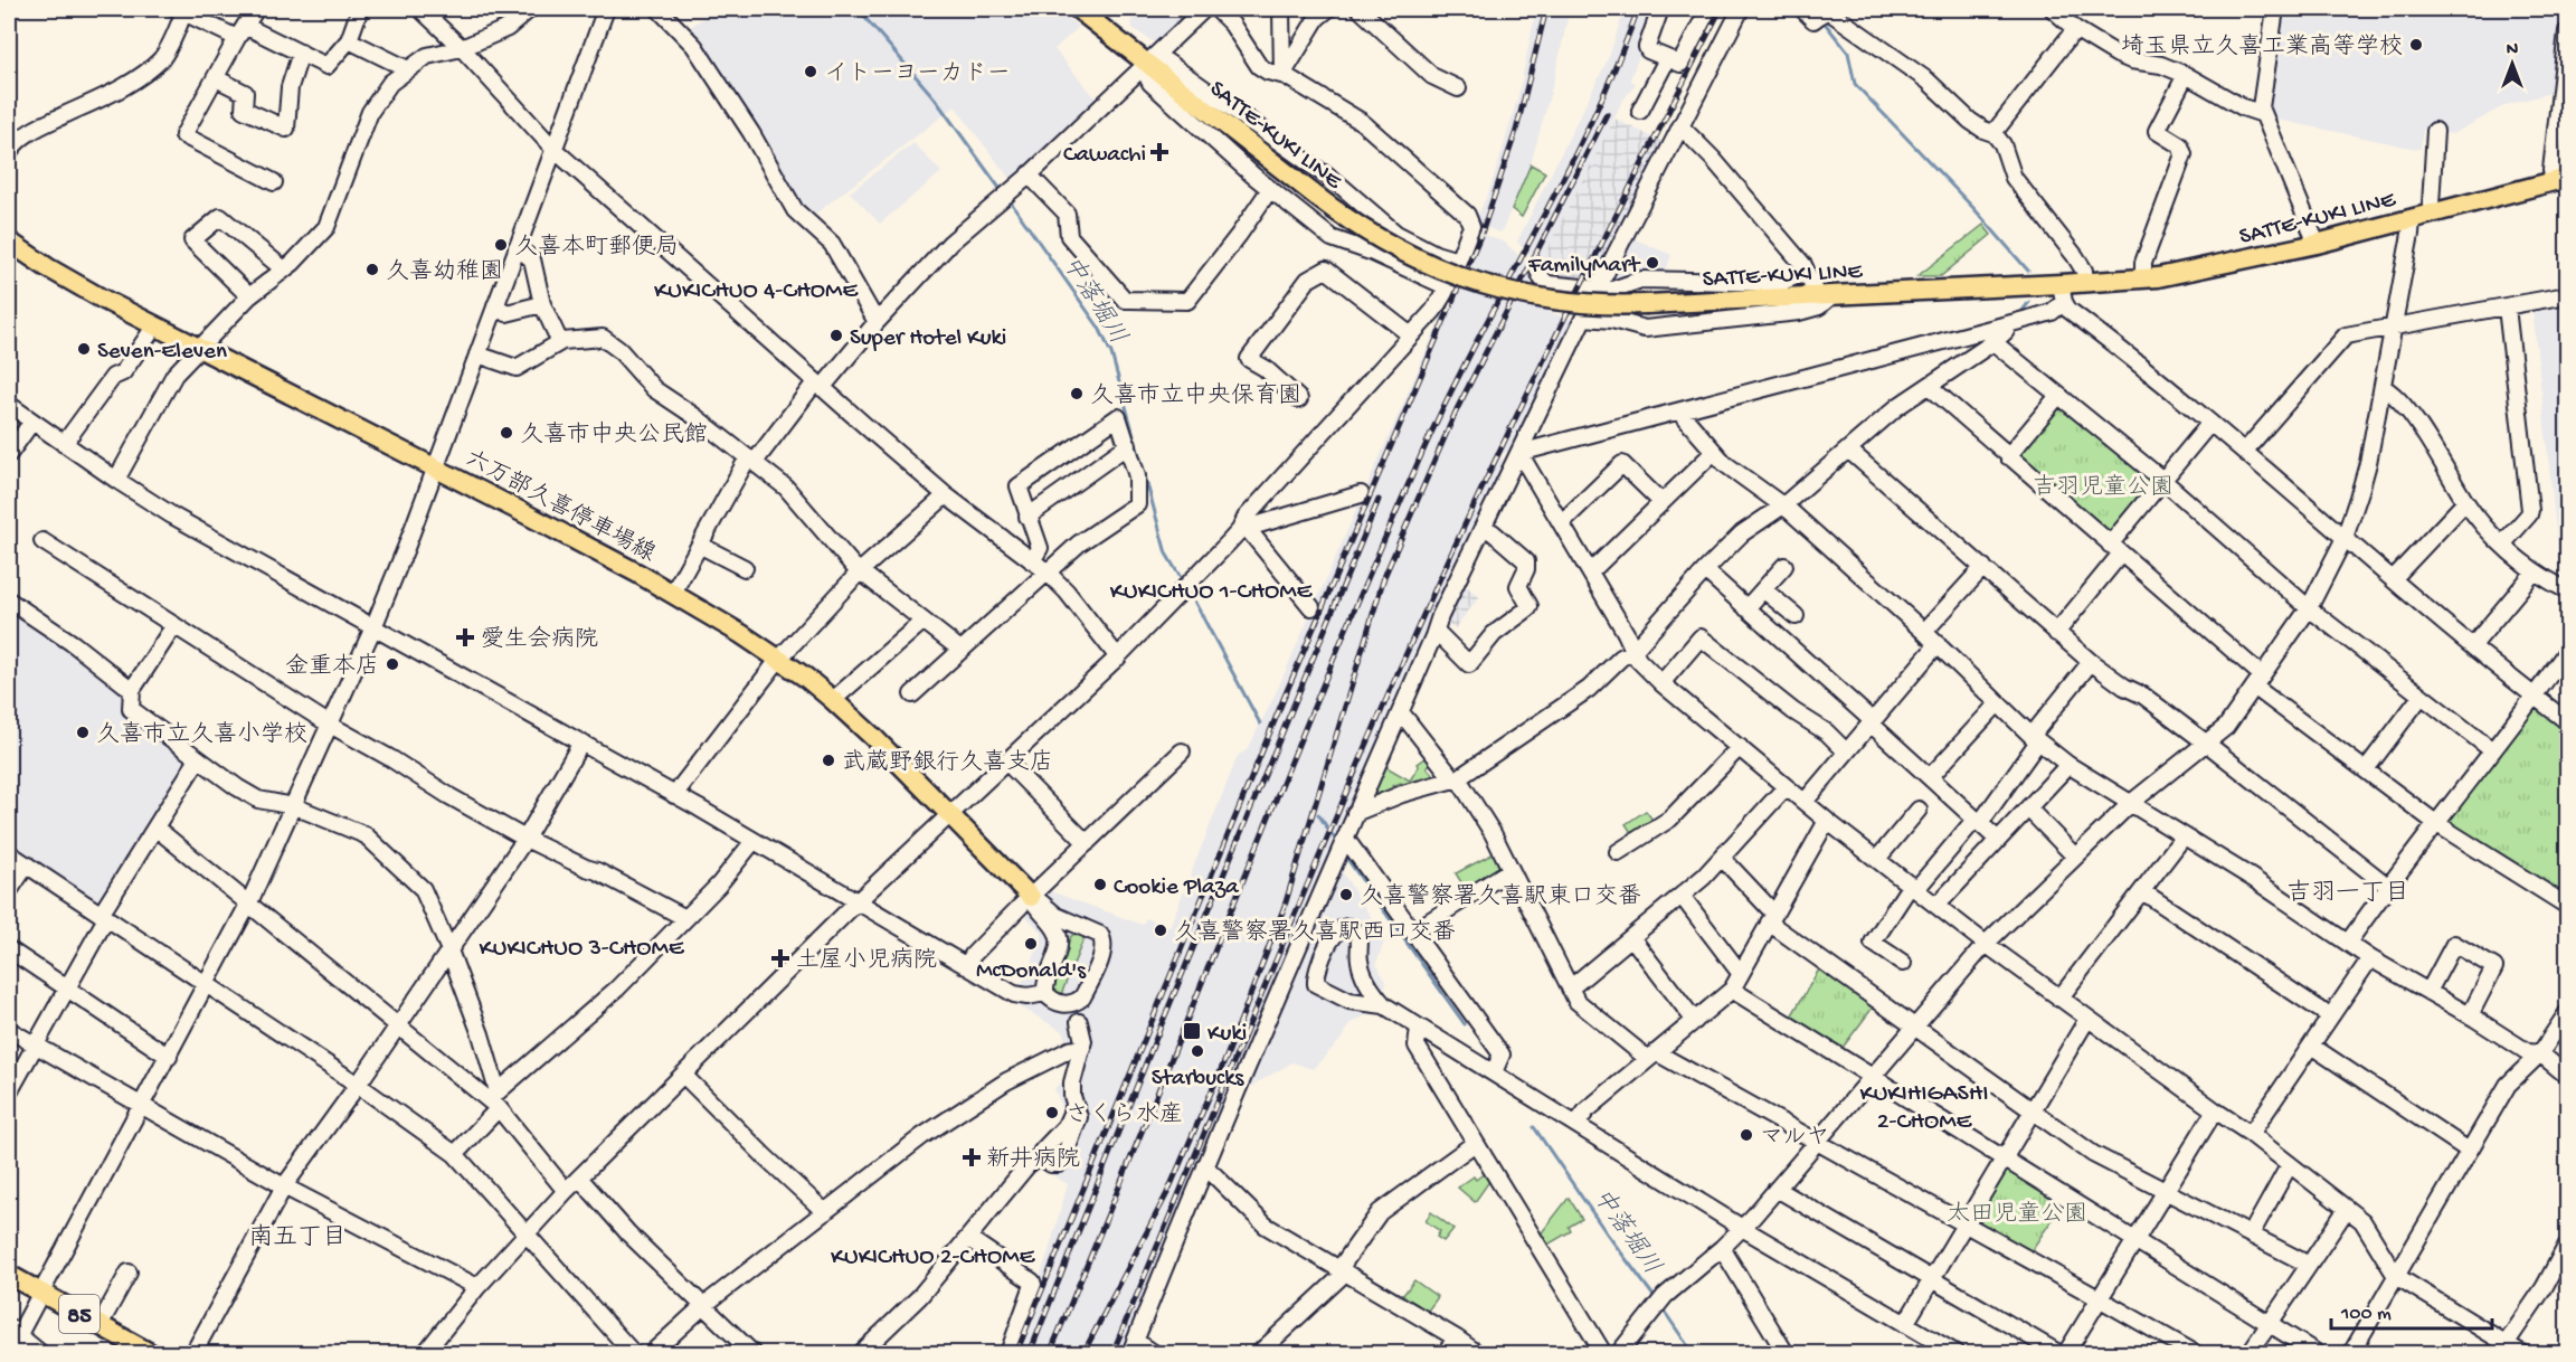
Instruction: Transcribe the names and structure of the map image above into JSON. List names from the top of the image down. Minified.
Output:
{"streets":{"main road":["SATTE-KUKI LINE","六万部久喜停車場線","85"]},"districts":["KUKICHUO 4-CHOME","KUKICHUO 1-CHOME","吉羽一丁目","KUKICHUO 3-CHOME","KUKIHIGASHI 2-CHOME","南五丁目","KUKICHUO 2-CHOME"],"water":["中落堀川"],"parks":["吉羽児童公園","太田児童公園"],"places":{"other":["埼玉県立久喜工業高等学校","イトーヨーカドー","久喜本町郵便局","FamilyMart","久喜幼稚園","Super Hotel Kuki","Seven-Eleven","久喜市立中央保育園","久喜市中央公民館","金重本店","久喜市立久喜小学校","武蔵野銀行久喜支店","Cookie Plaza","久喜警察署久喜駅東口交番","久喜警察署久喜駅西口交番","McDonald's","Starbucks","さくら水産","マルヤ"],"health":["Cawachi","愛生会病院","土屋小児病院","新井病院"],"transit":["Kuki"]},"scale_bar":"100 m","north":"top"}
